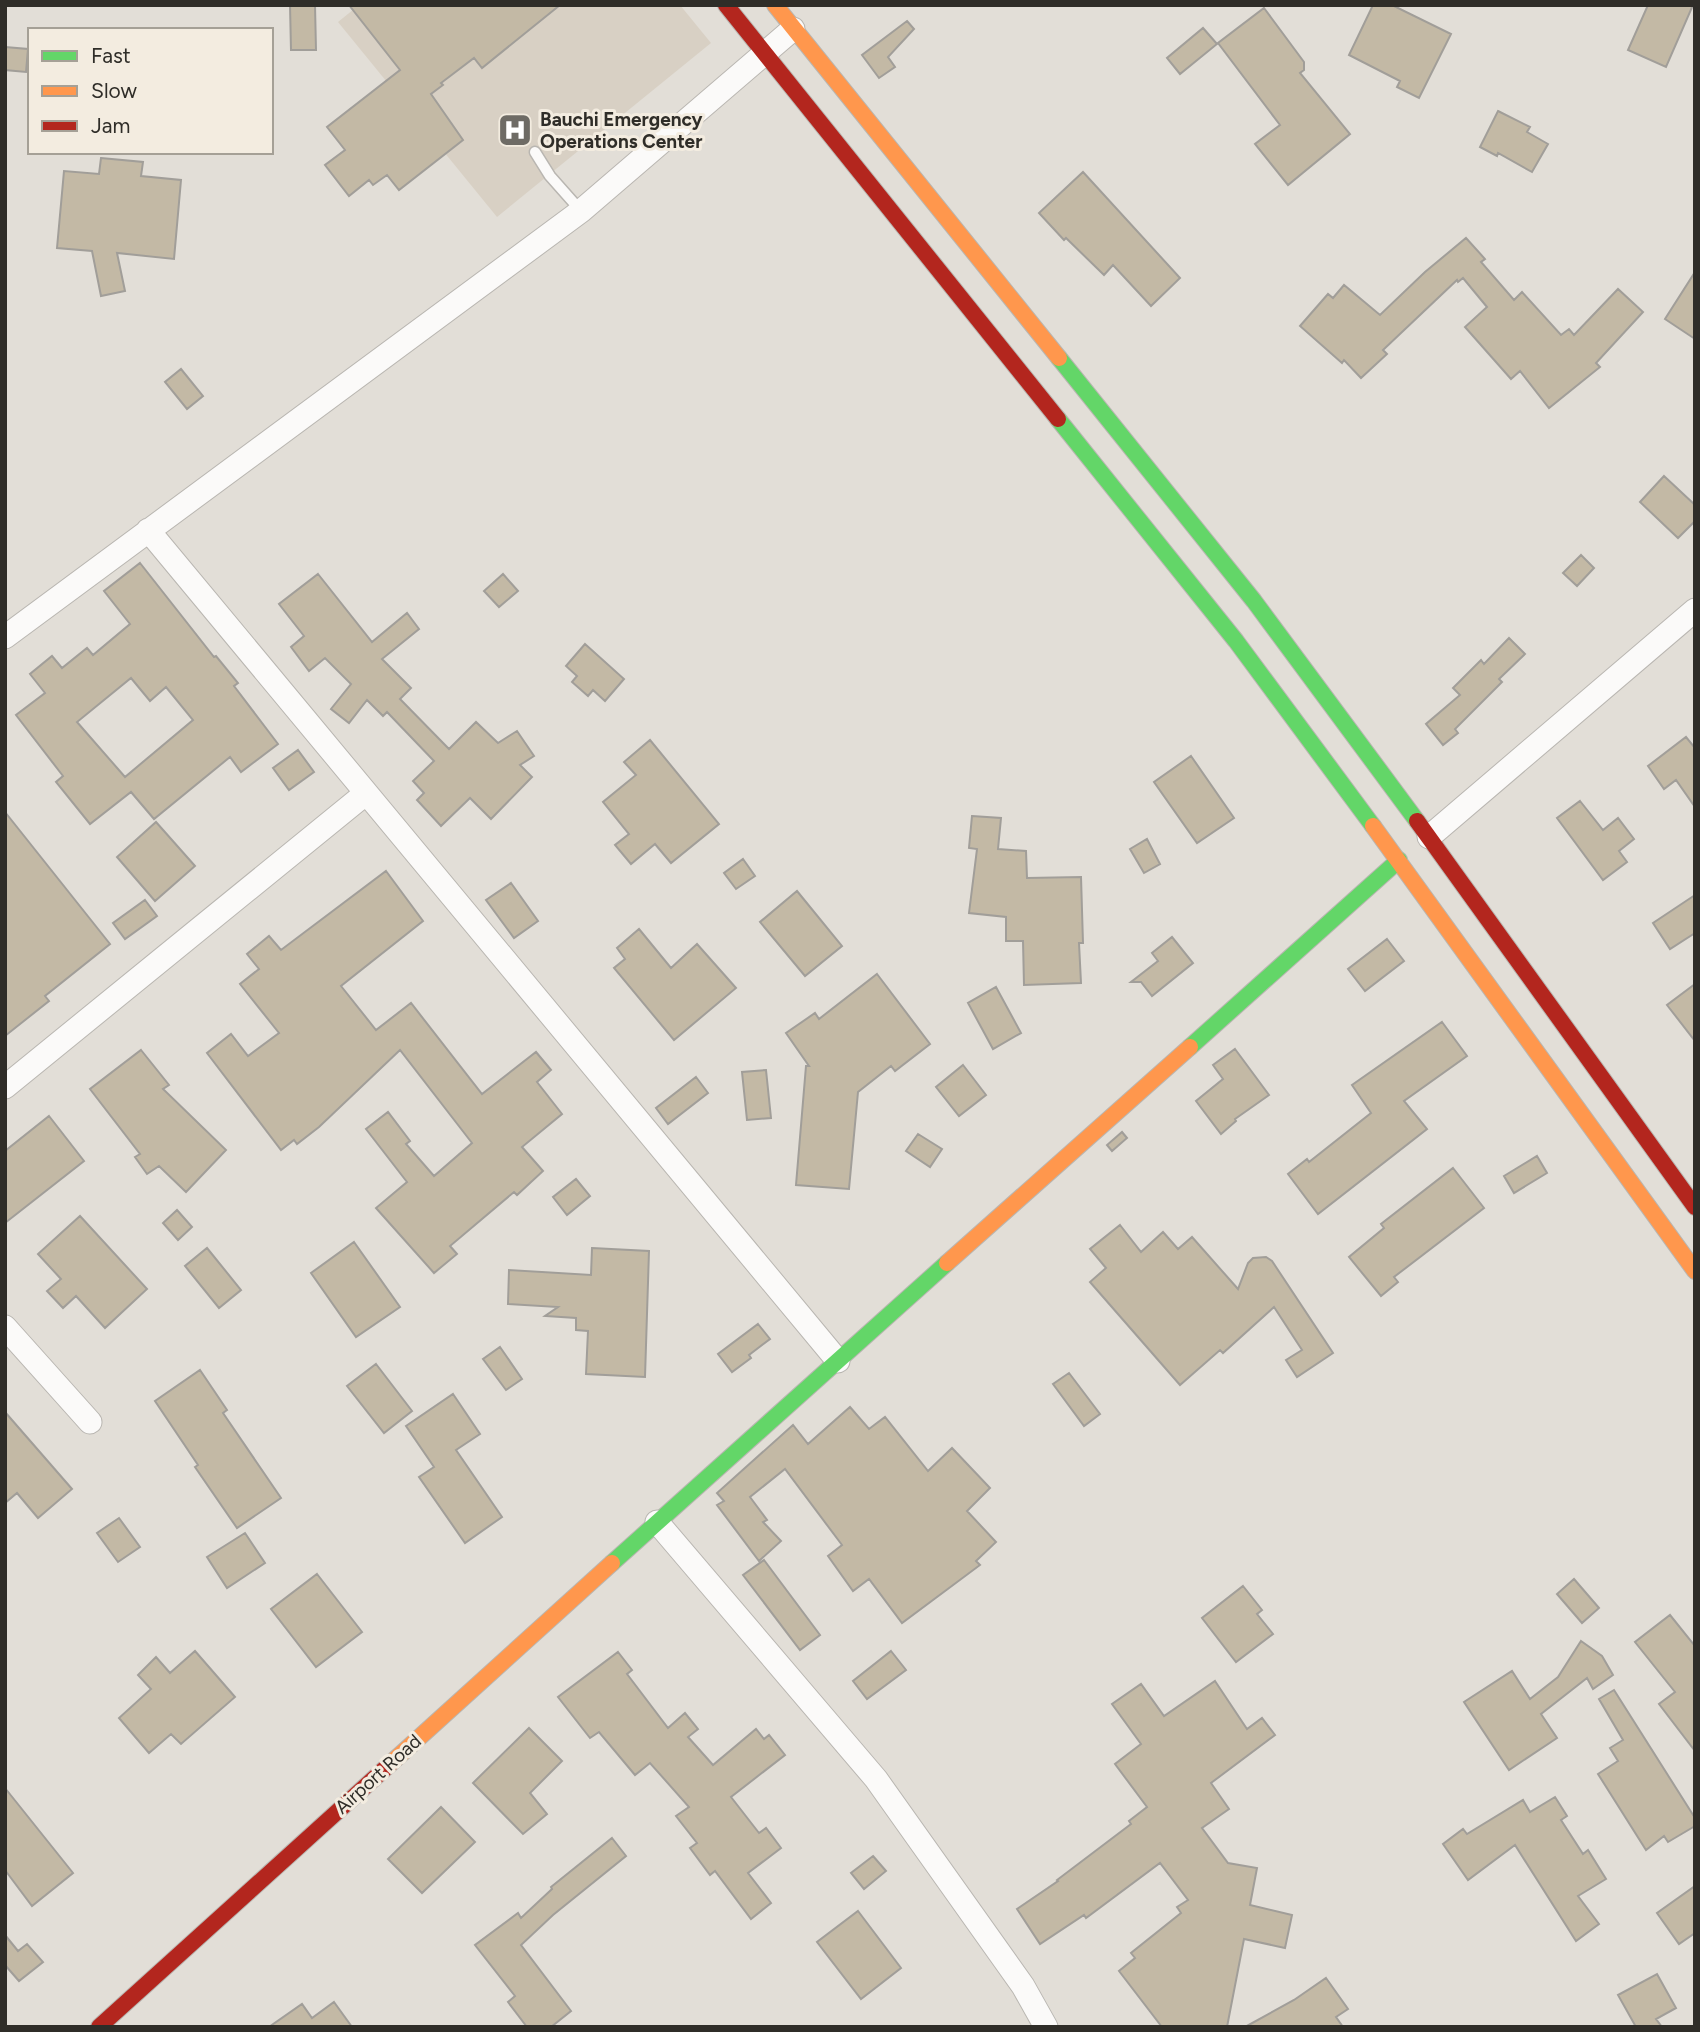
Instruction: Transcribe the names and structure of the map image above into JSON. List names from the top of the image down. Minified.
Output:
{"streets":{"street":["Airport Road"]},"places":{"hospital":["Bauchi Emergency Operations Center"]},"legend":["Fast","Slow","Jam"]}
